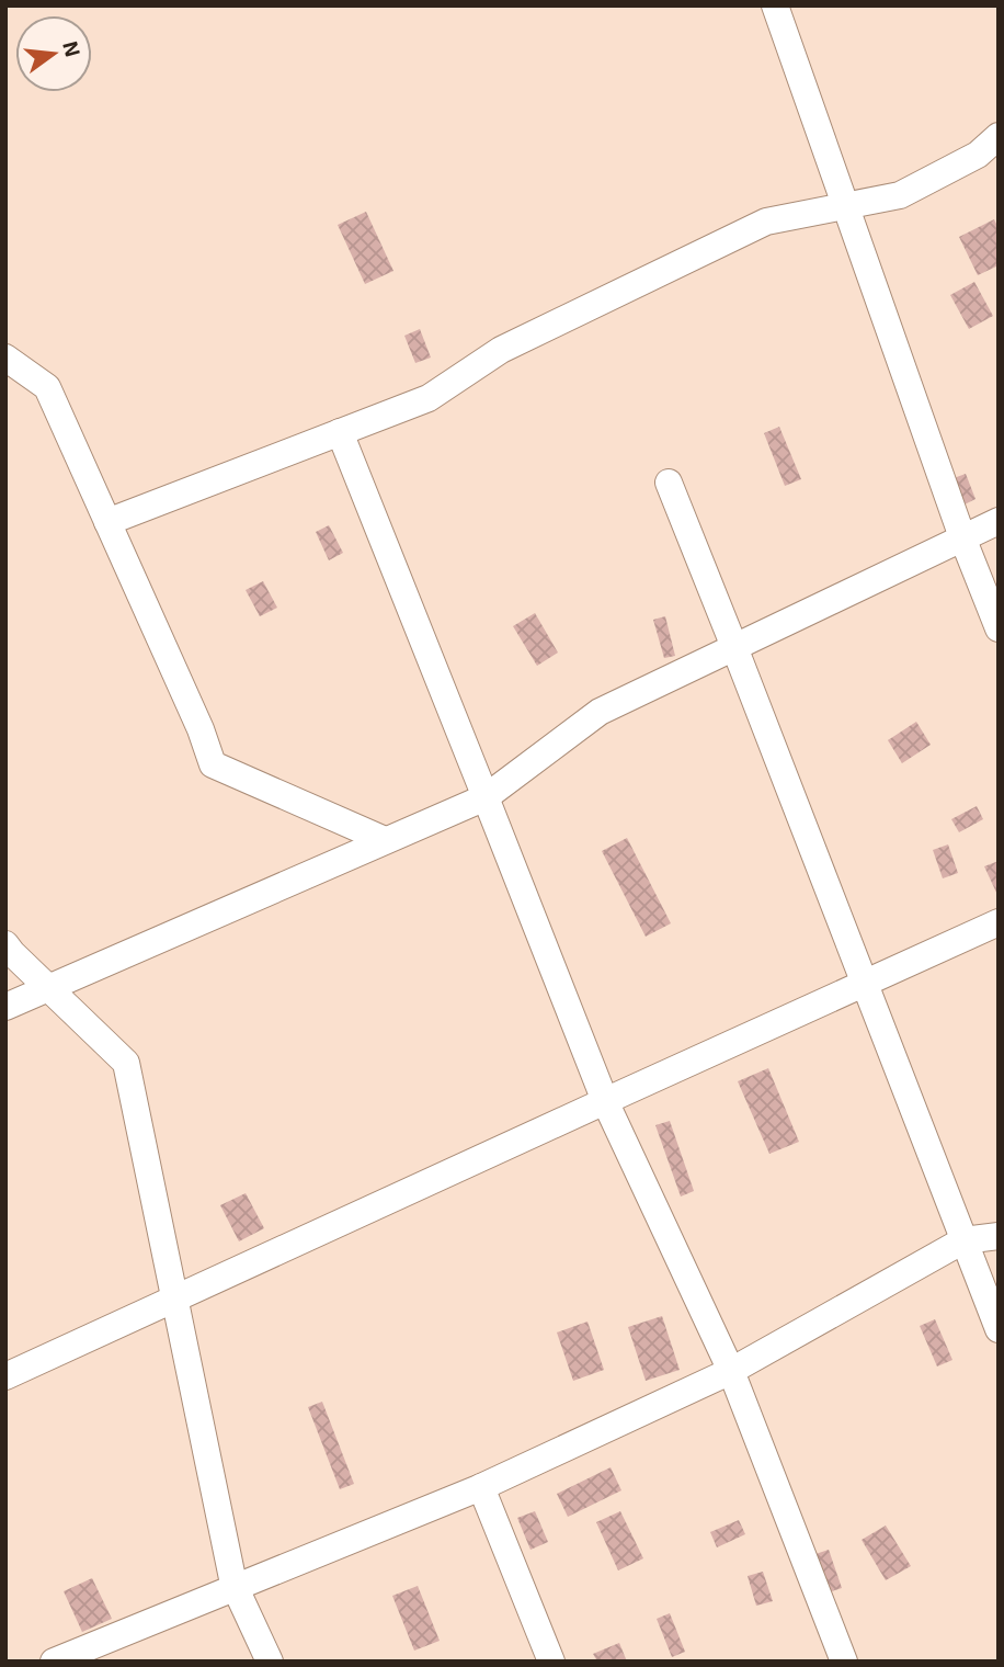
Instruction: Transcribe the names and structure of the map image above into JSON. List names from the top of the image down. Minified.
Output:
{"north":"right"}
